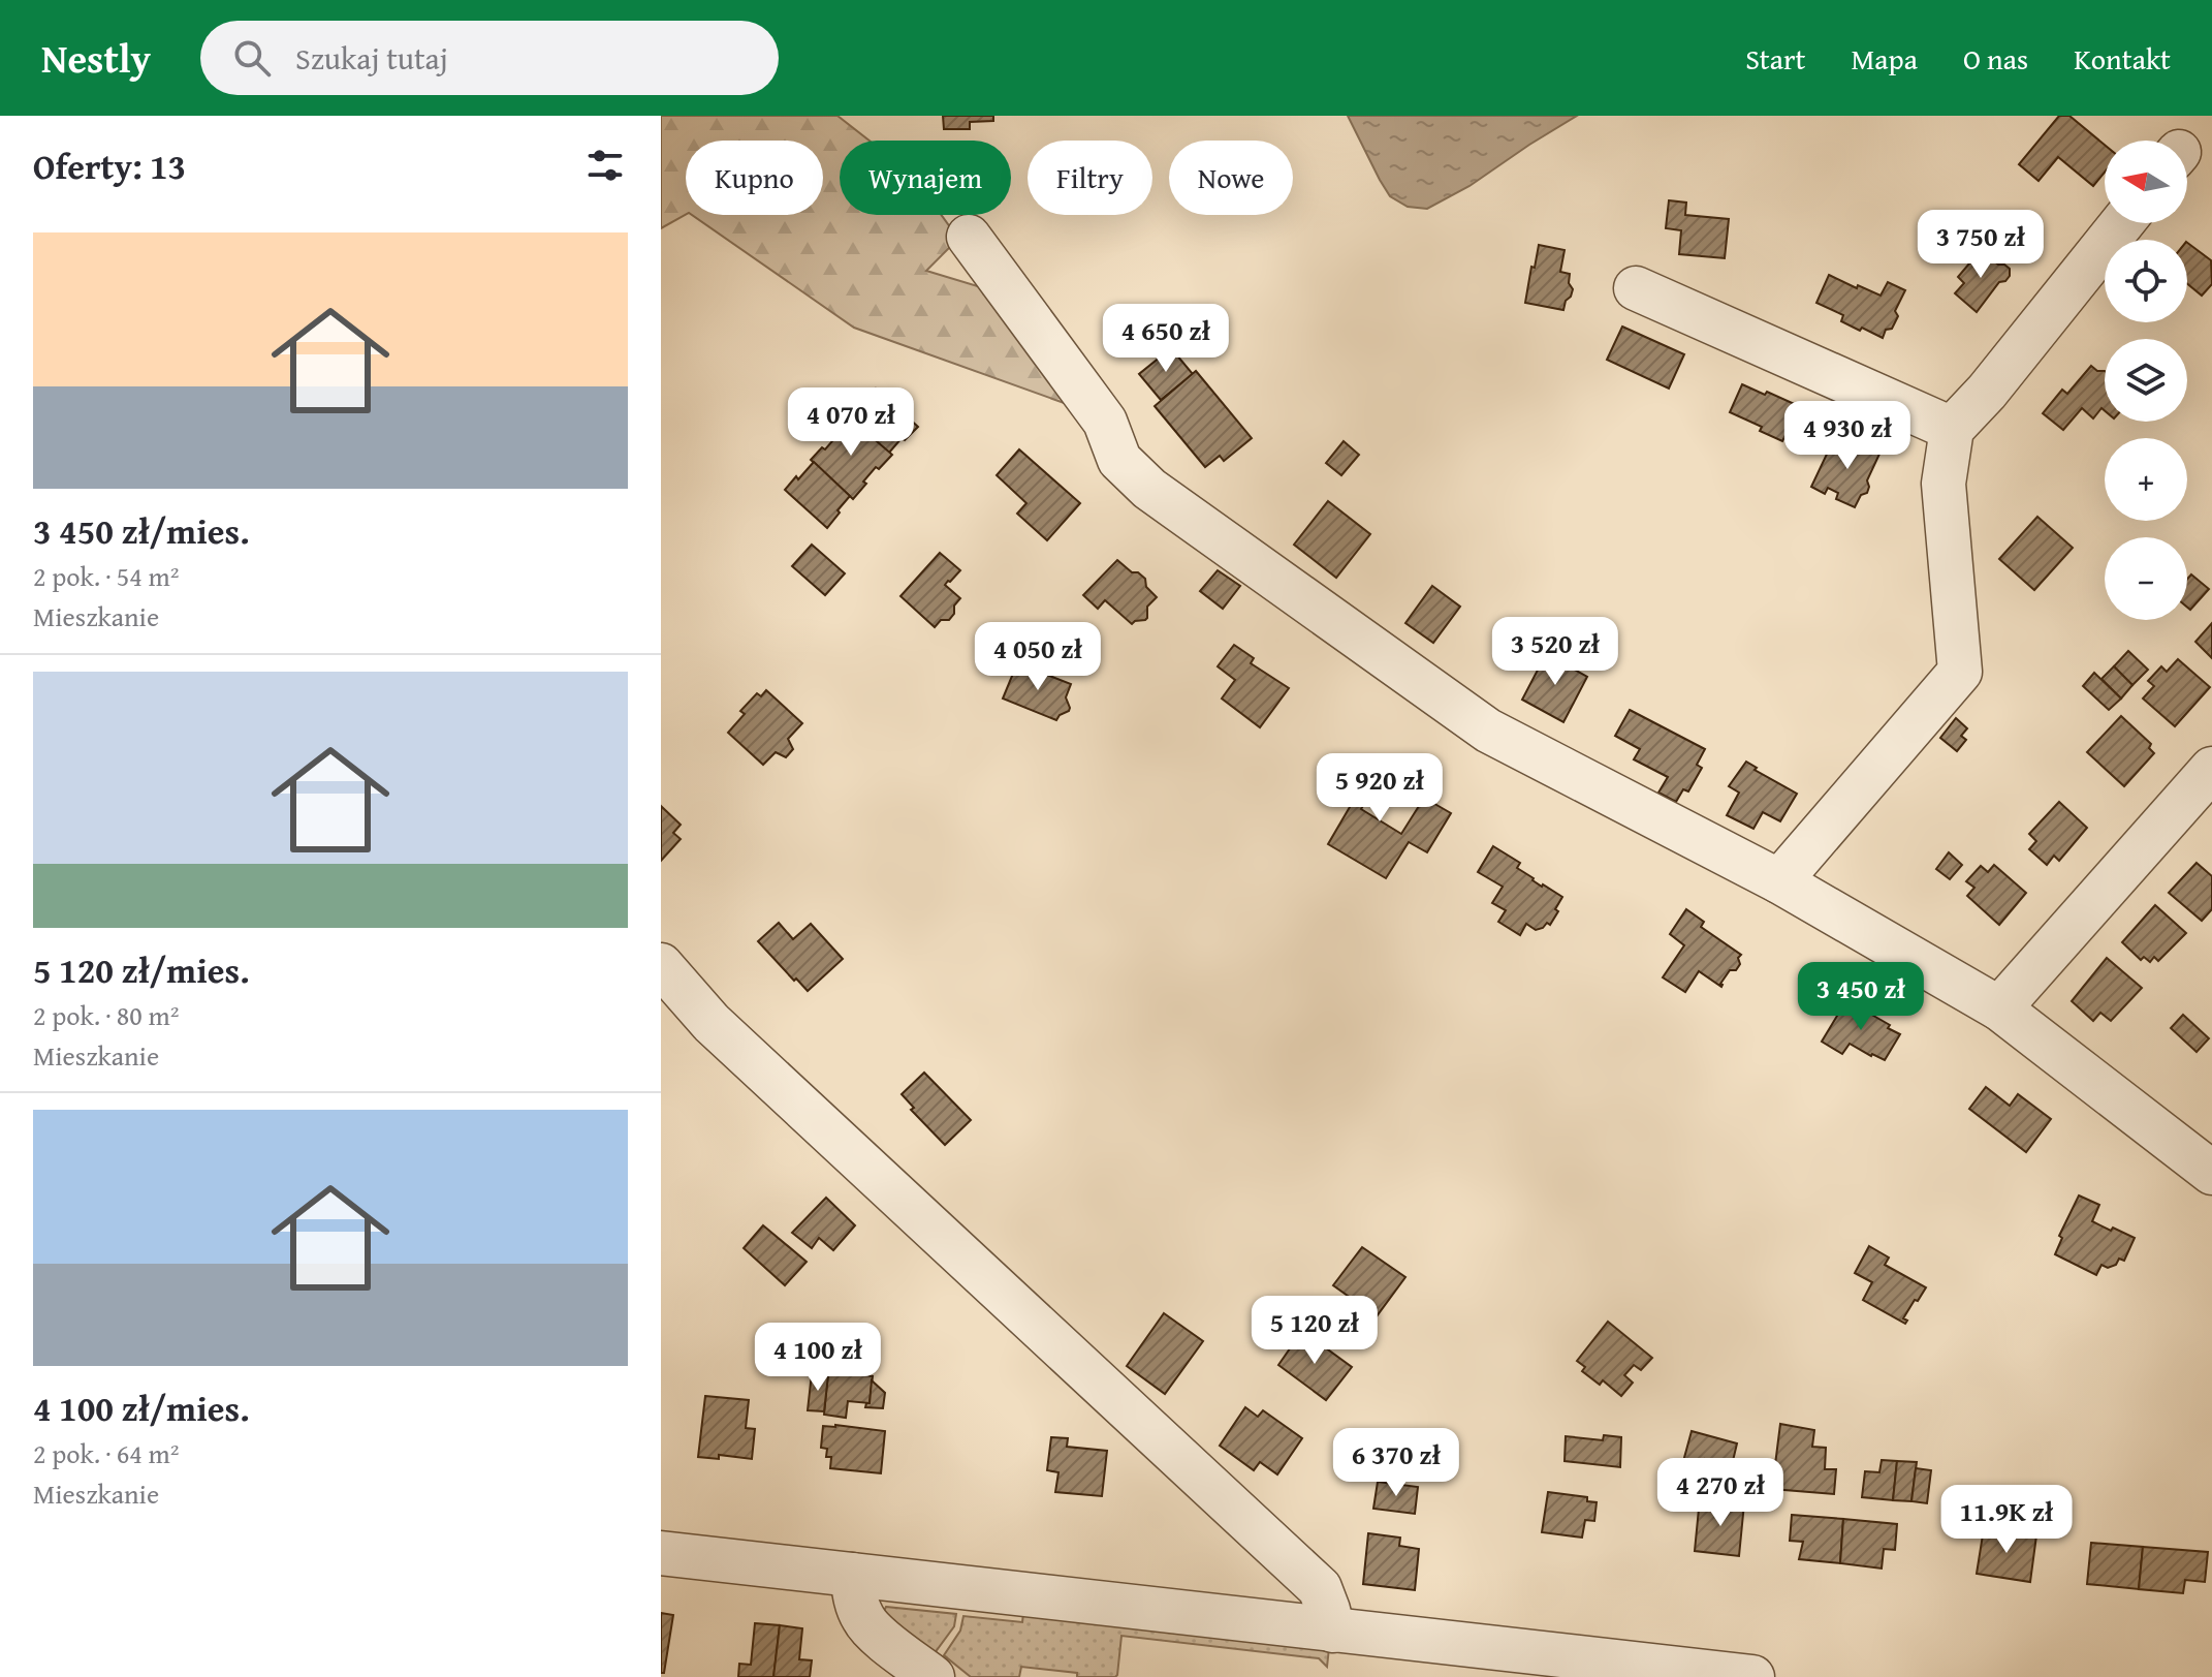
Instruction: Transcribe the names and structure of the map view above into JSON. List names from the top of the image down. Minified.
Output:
{"north":"left","page":{"header":"Nestly","search":"Szukaj tutaj","nav":["Start","Mapa","O nas","Kontakt"],"heading":"Oferty: 13","map_buttons":["+","−"],"chip":["Kupno","Wynajem","Filtry","Nowe"],"price":["3 750 zł","4 650 zł","4 070 zł","4 930 zł","3 520 zł","4 050 zł","5 920 zł","3 450 zł","5 120 zł","4 100 zł","6 370 zł","4 270 zł","11.9K zł"],"list":[{"name":"3 450 zł/mies.","note":"2 pok. · 54 m² · Mieszkanie"},{"name":"5 120 zł/mies.","note":"2 pok. · 80 m² · Mieszkanie"},{"name":"4 100 zł/mies.","note":"2 pok. · 64 m² · Mieszkanie"}]}}
